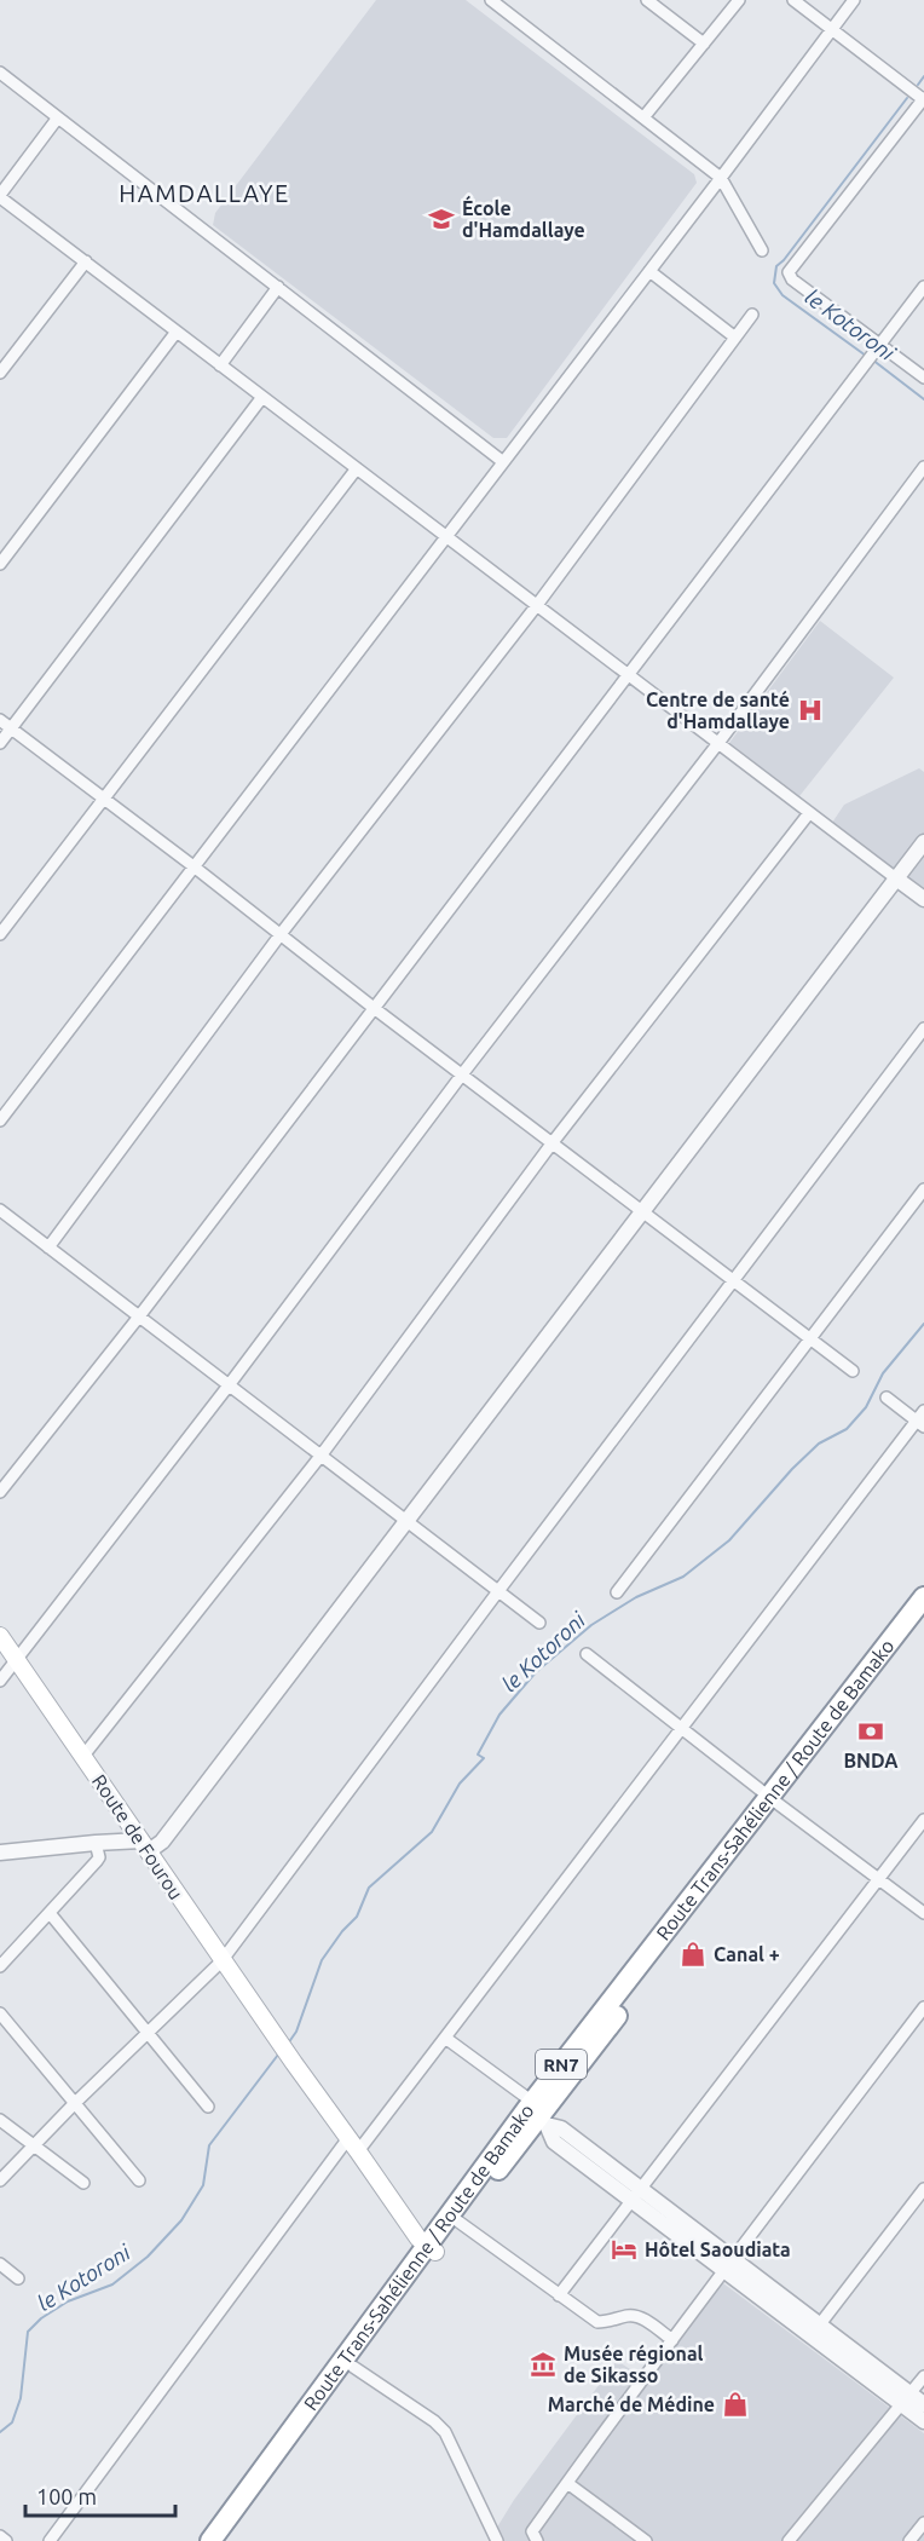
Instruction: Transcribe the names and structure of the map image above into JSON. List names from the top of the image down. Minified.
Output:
{"streets":{"highway":["Route Trans-Sahélienne / Route de Bamako","RN7"],"main road":["Route de Fourou"]},"crossings":[["Route Trans-Sahélienne / Route de Bamako","Route de Fourou"]],"districts":["HAMDALLAYE"],"water":["le Kotoroni"],"places":{"school or university":["École d'Hamdallaye"],"hospital":["Centre de santé d'Hamdallaye"],"bank":["BNDA"],"shop":["Canal +","Marché de Médine"],"hotel":["Hôtel Saoudiata"],"museum":["Musée régional de Sikasso"]},"scale_bar":"100 m"}
